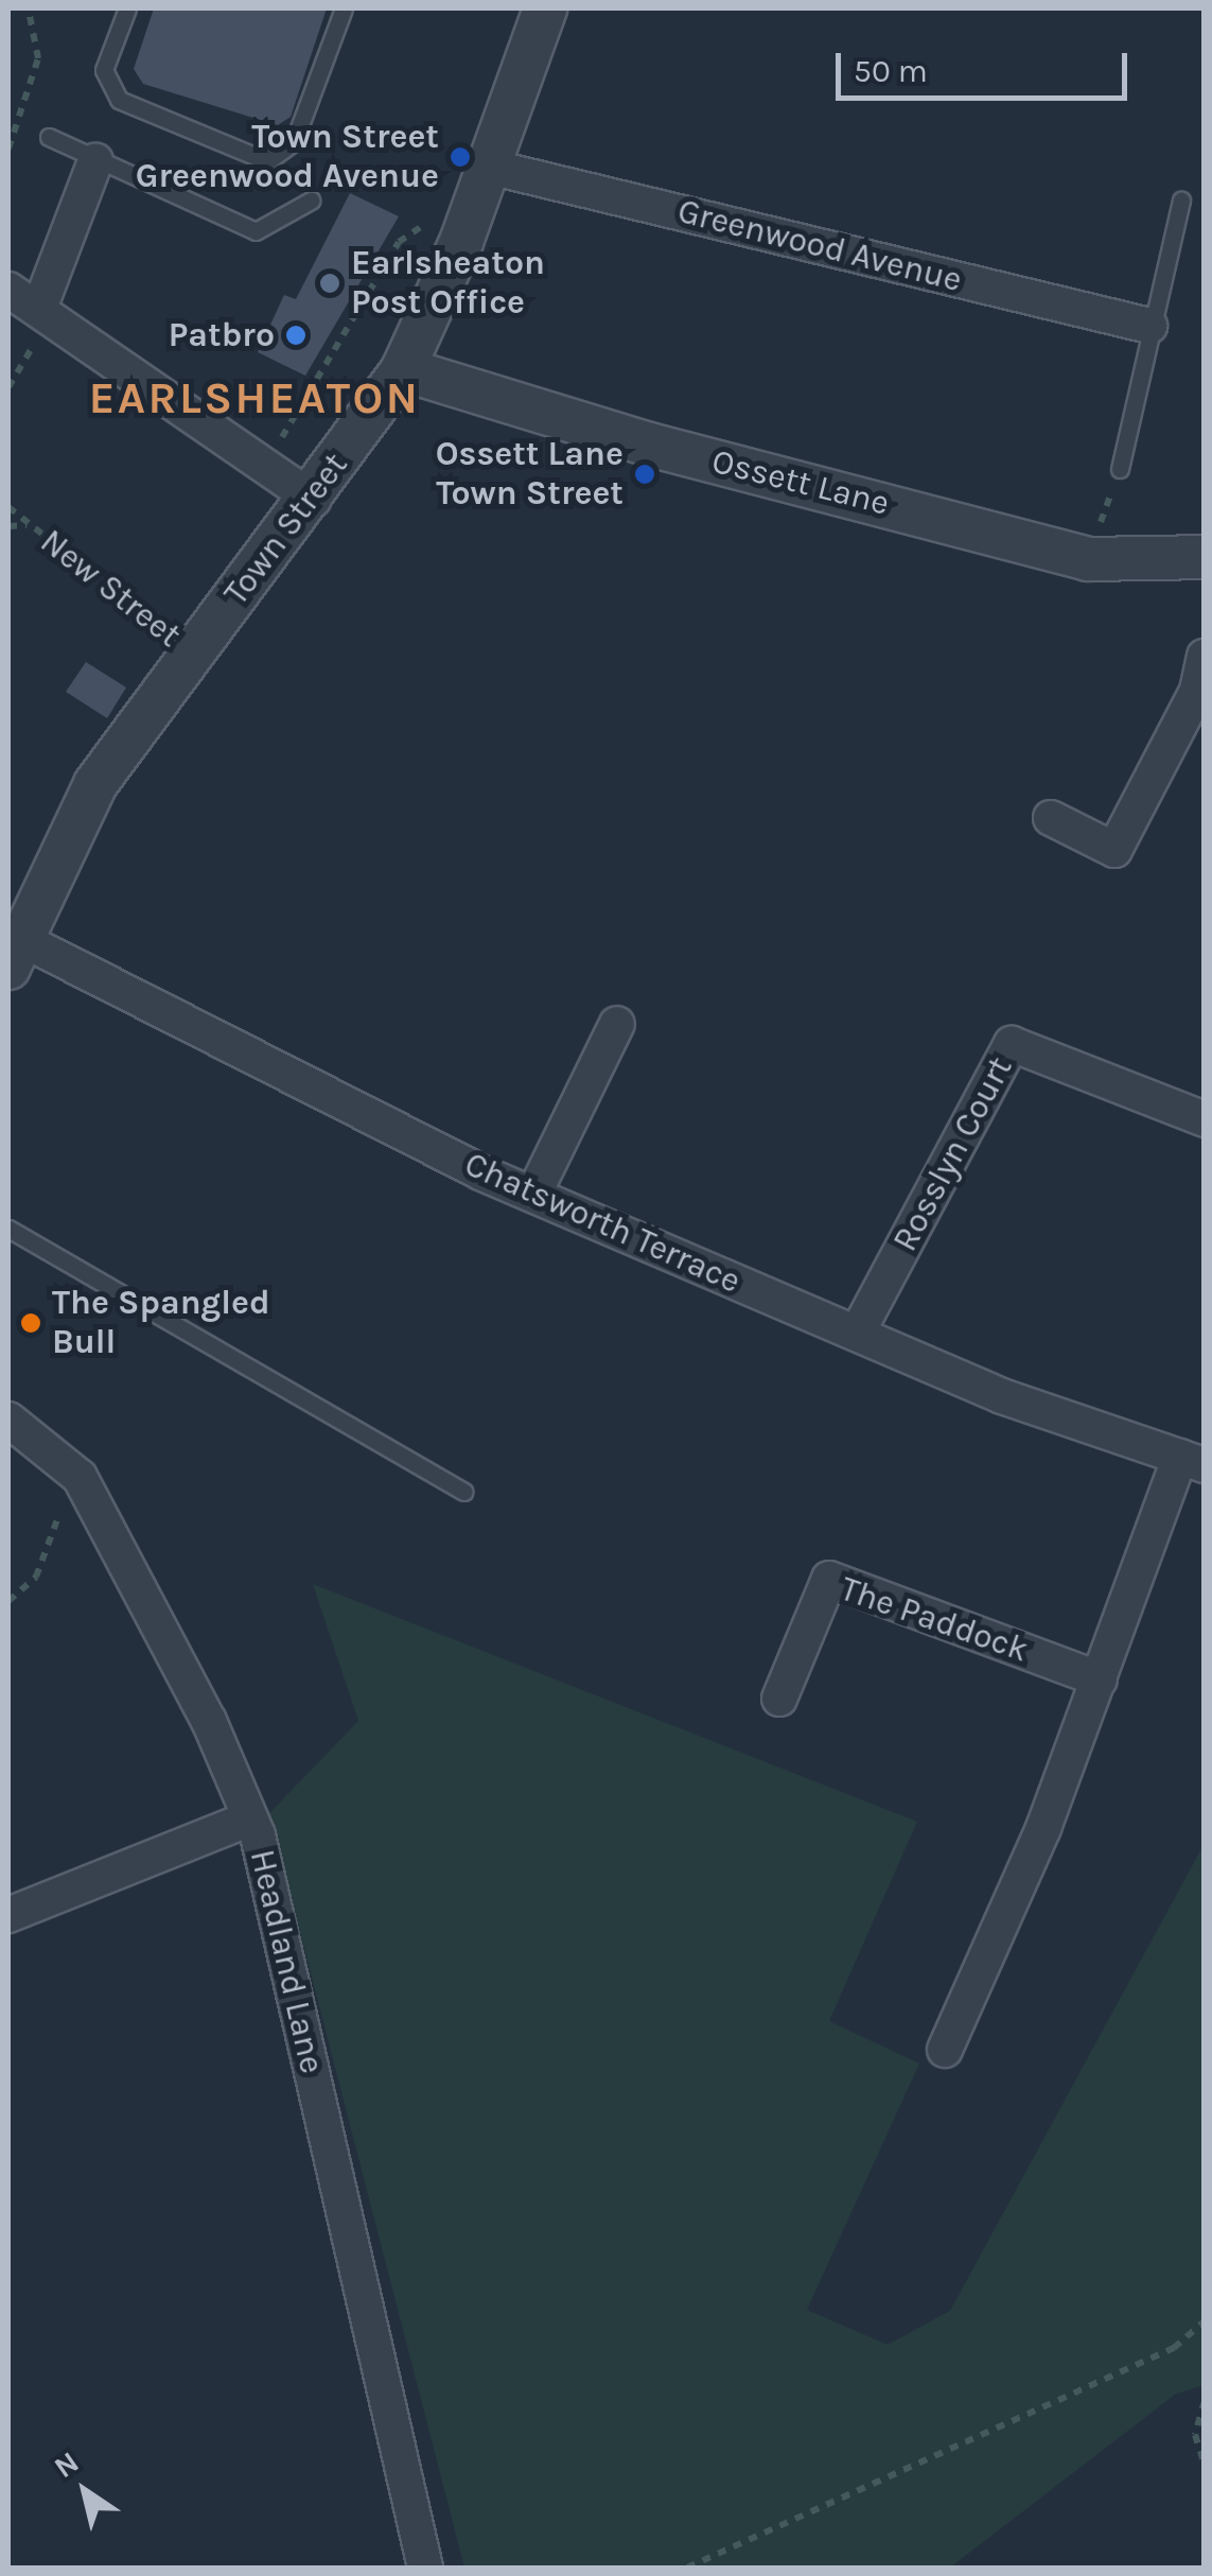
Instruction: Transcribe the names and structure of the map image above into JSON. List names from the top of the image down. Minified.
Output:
{"streets":{"street":["Greenwood Avenue","Ossett Lane","Town Street","Rosslyn Court","Chatsworth Terrace","The Paddock","Headland Lane"],"path":["New Street"]},"crossings":[["Greenwood Avenue","Town Street"],["Ossett Lane","Town Street"],["Town Street","New Street"],["Town Street","Chatsworth Terrace"],["Rosslyn Court","Chatsworth Terrace"]],"districts":["EARLSHEATON"],"places":["Town Street Greenwood Avenue","Earlsheaton Post Office","Patbro","Ossett Lane Town Street","The Spangled Bull"],"scale_bar":"50 m","north":"top left"}
